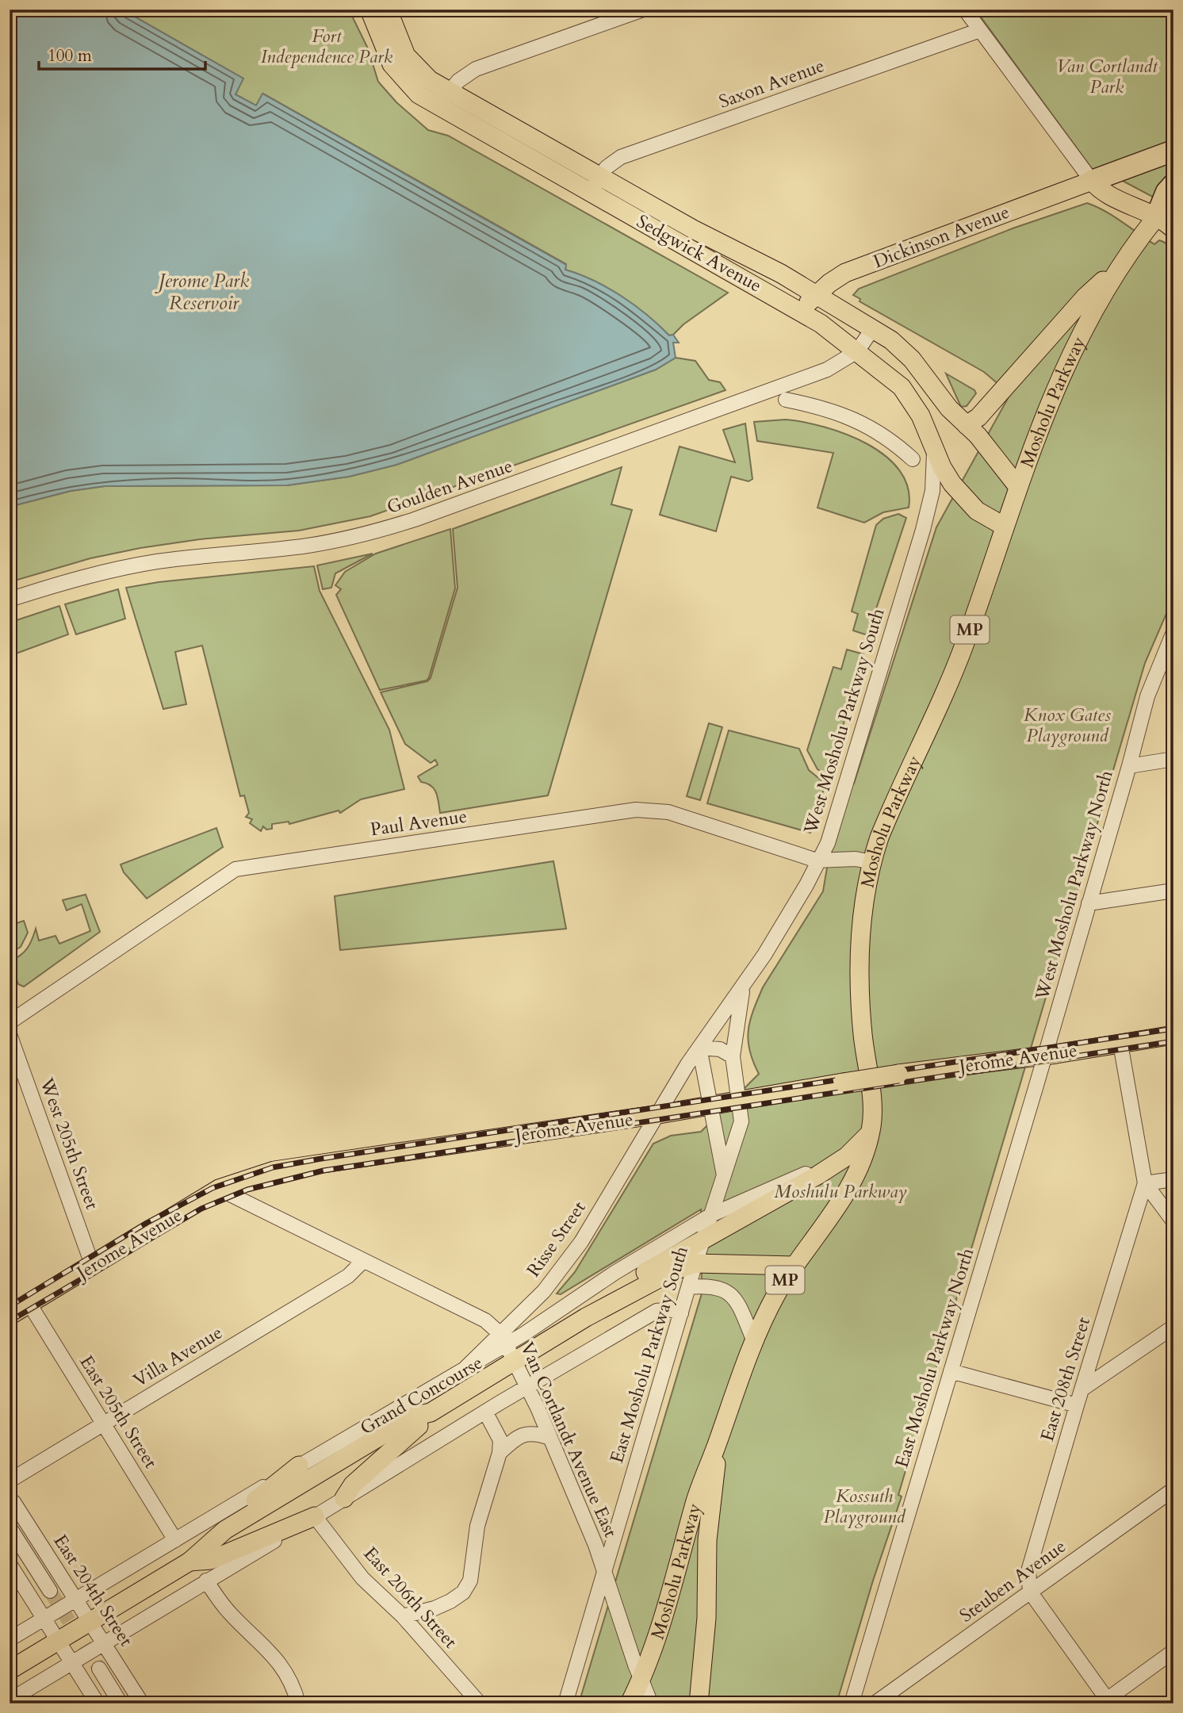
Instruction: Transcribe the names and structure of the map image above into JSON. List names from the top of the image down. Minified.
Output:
{"streets":{"highway":["Mosholu Parkway","MP"],"main road":["Dickinson Avenue","Sedgwick Avenue","Jerome Avenue","Grand Concourse"],"street":["Saxon Avenue","Goulden Avenue","West Mosholu Parkway South","Paul Avenue","West Mosholu Parkway North","West 205th Street","Risse Street","East Mosholu Parkway South","Villa Avenue","East Mosholu Parkway North","East 208th Street","East 205th Street","Van Cortlandt Avenue East","Steuben Avenue","East 204th Street","East 206th Street"]},"crossings":[["Saxon Avenue","Sedgwick Avenue"],["Dickinson Avenue","Sedgwick Avenue"],["Sedgwick Avenue","Mosholu Parkway"],["Sedgwick Avenue","Goulden Avenue"],["Sedgwick Avenue","West Mosholu Parkway South"],["Mosholu Parkway","Paul Avenue"],["Mosholu Parkway","Grand Concourse"],["Mosholu Parkway","Van Cortlandt Avenue East"],["West Mosholu Parkway South","Paul Avenue"],["West Mosholu Parkway South","Jerome Avenue"],["West Mosholu Parkway South","Risse Street"],["West Mosholu Parkway South","East Mosholu Parkway South"],["West Mosholu Parkway North","Jerome Avenue"],["West Mosholu Parkway North","East Mosholu Parkway North"],["Jerome Avenue","West 205th Street"],["Jerome Avenue","Risse Street"],["Jerome Avenue","East Mosholu Parkway South"],["Jerome Avenue","East Mosholu Parkway North"],["Jerome Avenue","East 208th Street"],["Jerome Avenue","East 205th Street"],["Jerome Avenue","Van Cortlandt Avenue East"],["Risse Street","Grand Concourse"],["Risse Street","Van Cortlandt Avenue East"],["East Mosholu Parkway South","Grand Concourse"],["East Mosholu Parkway South","Van Cortlandt Avenue East"],["Villa Avenue","East 205th Street"],["Villa Avenue","Van Cortlandt Avenue East"],["East 208th Street","Steuben Avenue"],["Grand Concourse","East 205th Street"],["Grand Concourse","Van Cortlandt Avenue East"],["Grand Concourse","East 204th Street"]],"water":["Jerome Park Reservoir"],"parks":["Fort Independence Park","Van Cortlandt Park","Knox Gates Playground","Moshulu Parkway","Kossuth Playground"],"scale_bar":"100 m"}
